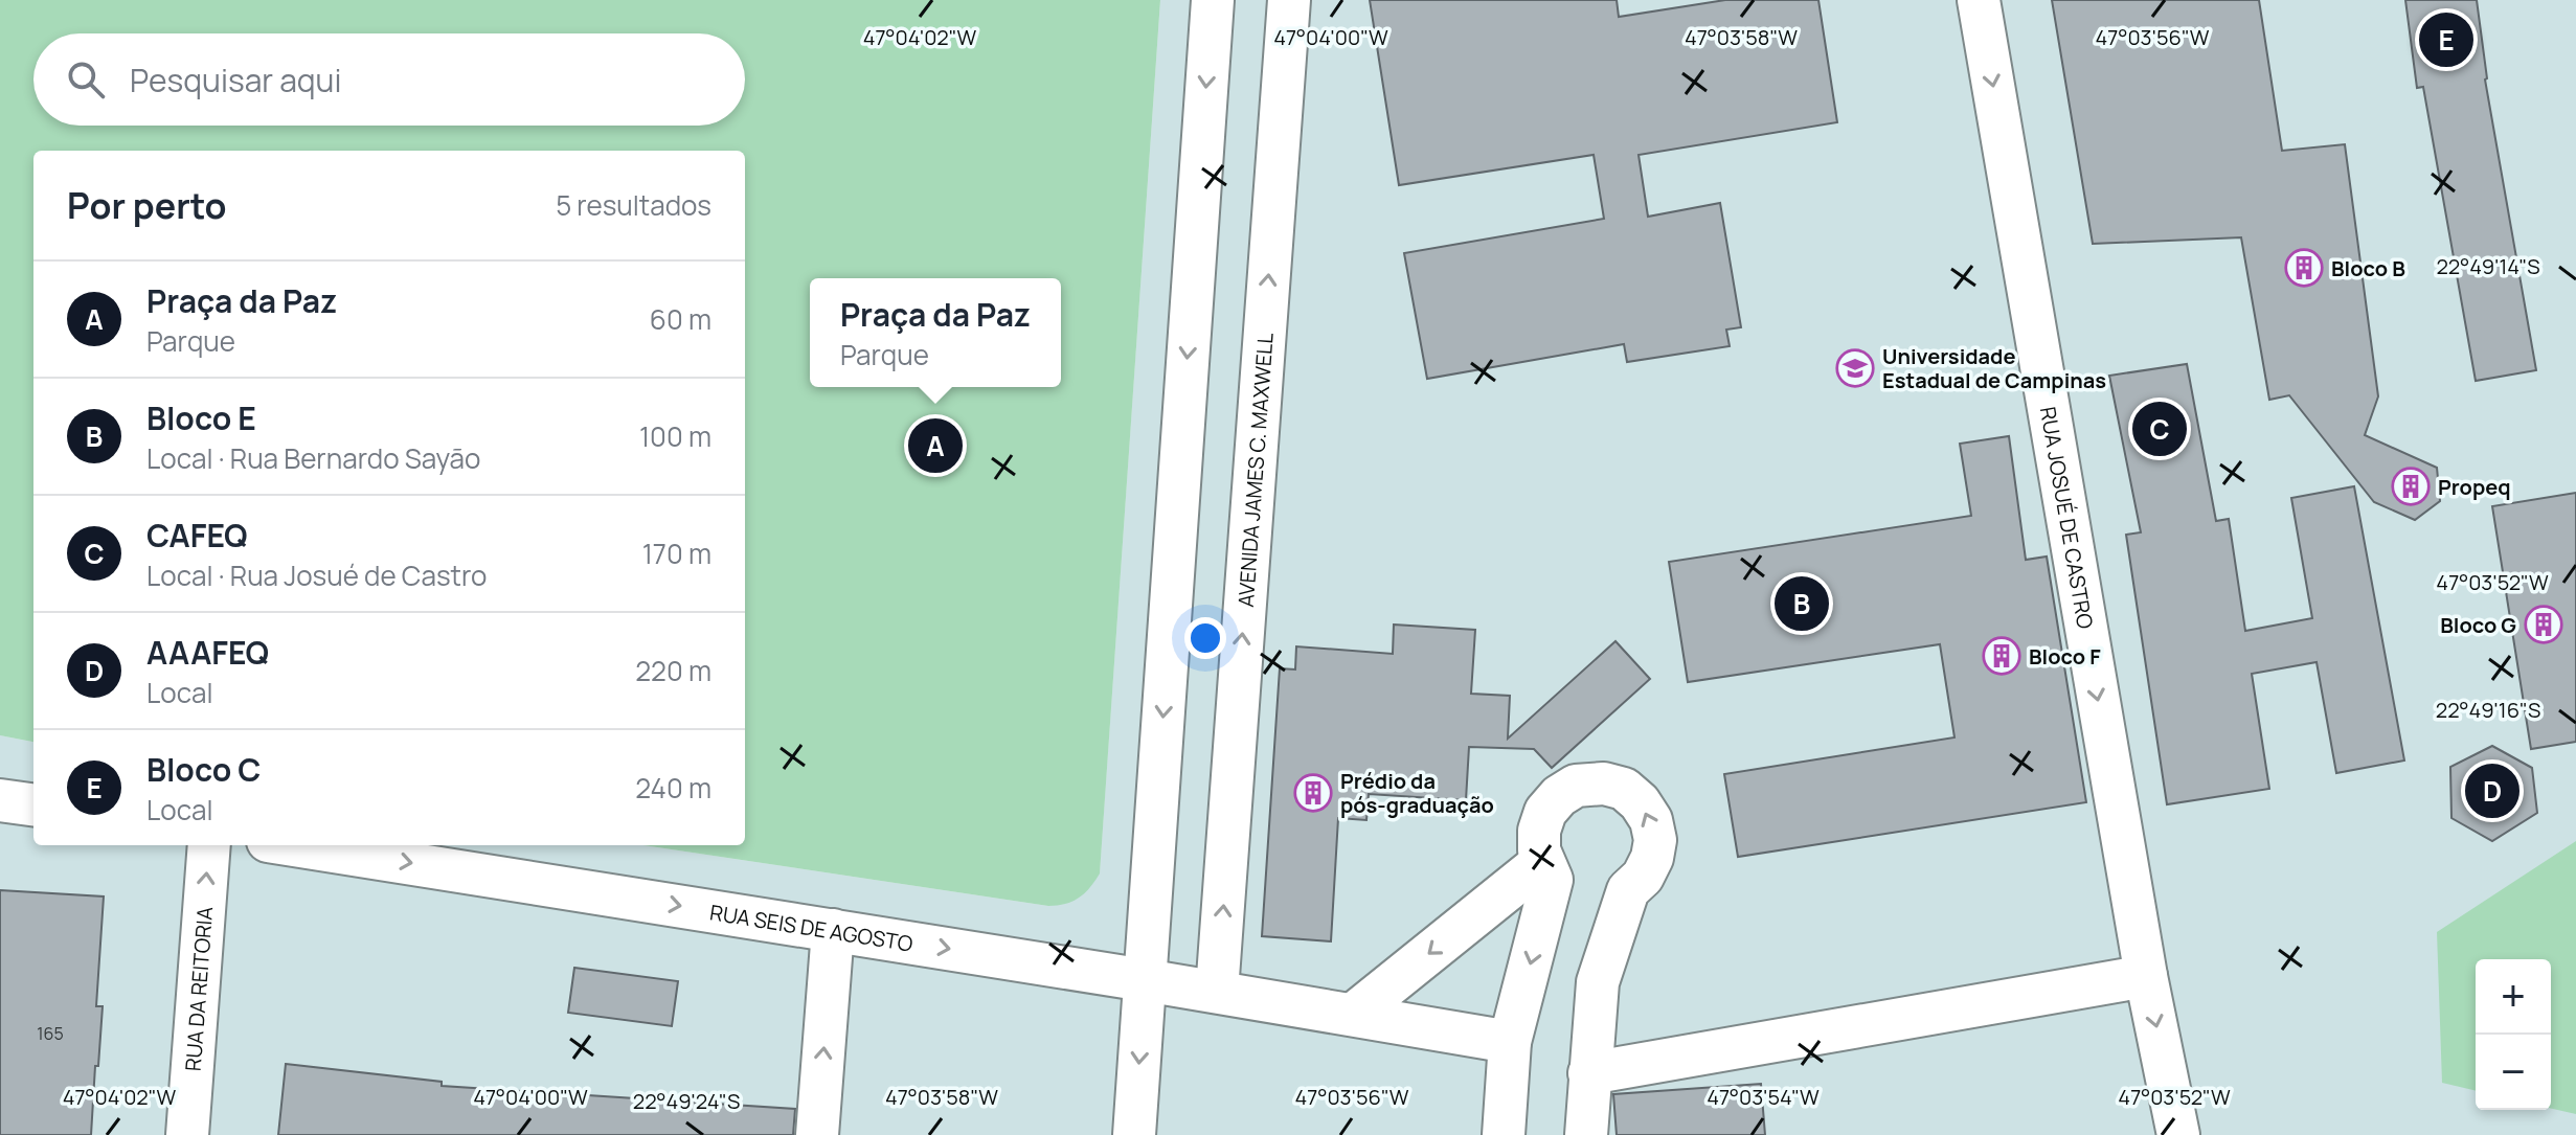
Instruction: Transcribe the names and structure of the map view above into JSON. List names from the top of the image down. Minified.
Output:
{"streets":{"street":["AVENIDA JAMES C. MAXWELL","RUA JOSUÉ DE CASTRO","RUA SEIS DE AGOSTO","RUA DA REITORIA"]},"crossings":[["AVENIDA JAMES C. MAXWELL","RUA SEIS DE AGOSTO"]],"one_way":["RUA JOSUÉ DE CASTRO","RUA SEIS DE AGOSTO","RUA DA REITORIA"],"places":{"building":["Bloco B","Propeq","Bloco G","Bloco F","Prédio da pós-graduação"],"school or university":["Universidade Estadual de Campinas"]},"house_numbers":["165"],"page":{"pins":["E","C","A","B","D"],"search":"Pesquisar aqui","heading":["Por perto","5 resultados"],"list":[{"mark":"A","name":"Praça da Paz","note":"Parque","value":"60 m"},{"mark":"B","name":"Bloco E","note":"Local · Rua Bernardo Sayão","value":"100 m"},{"mark":"C","name":"CAFEQ","note":"Local · Rua Josué de Castro","value":"170 m"},{"mark":"D","name":"AAAFEQ","note":"Local","value":"220 m"},{"mark":"E","name":"Bloco C","note":"Local","value":"240 m"}],"popup":["Praça da Paz","Parque"],"map_buttons":["+","−"]},"coordinates":["47°04'02\"W","47°04'00\"W","47°03'58\"W","47°03'56\"W","22°49'14\"S","47°03'52\"W","22°49'16\"S","47°03'54\"W","22°49'24\"S"]}
